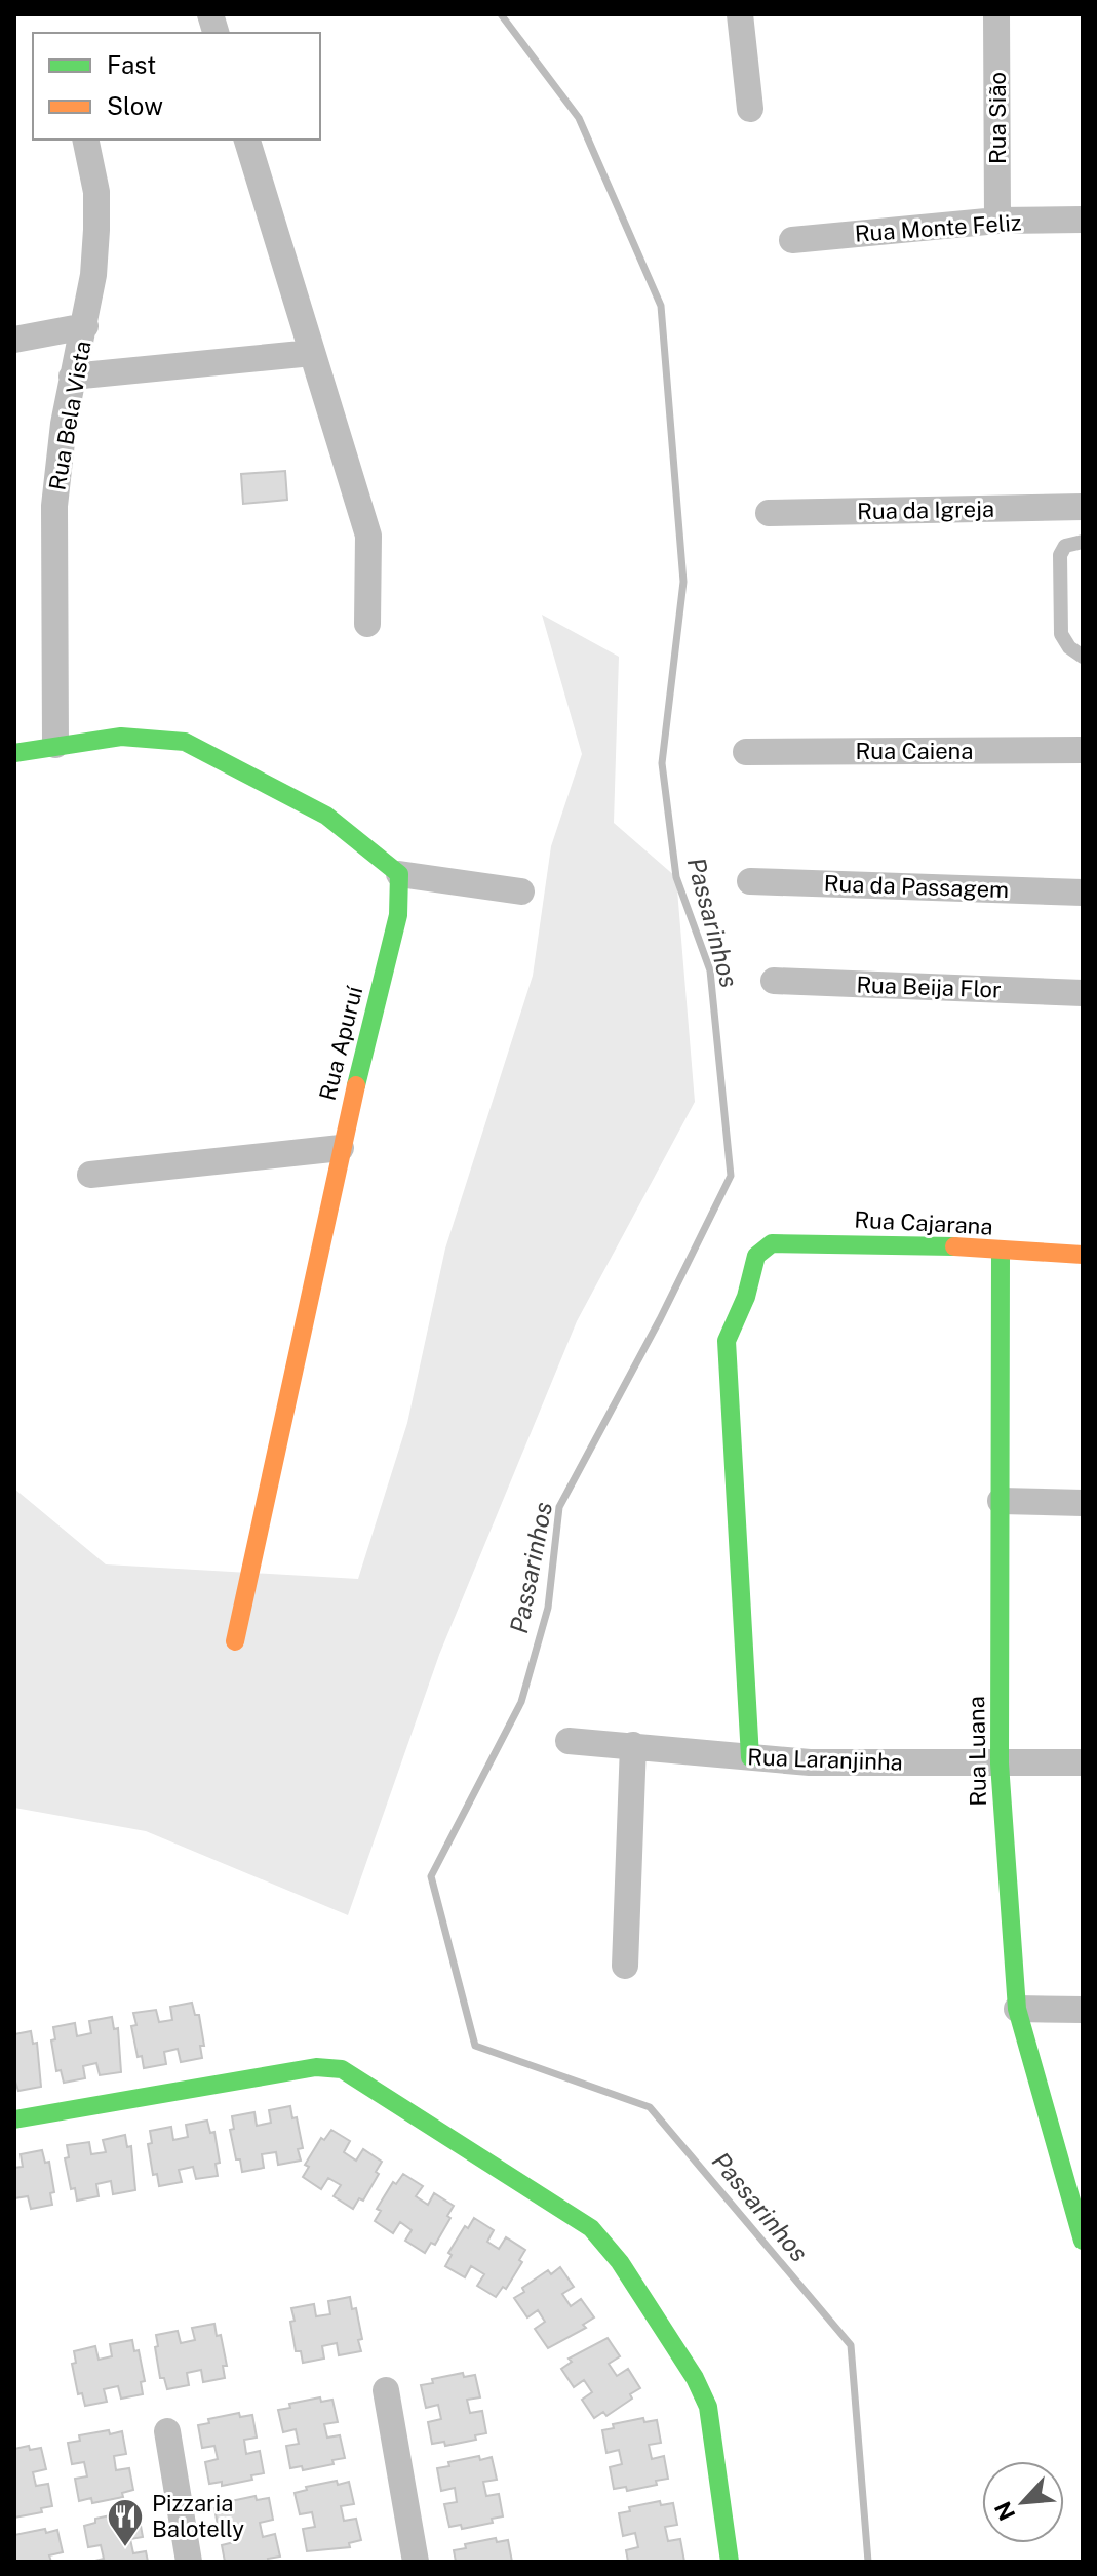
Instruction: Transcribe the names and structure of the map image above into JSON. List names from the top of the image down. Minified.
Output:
{"streets":{"street":["Rua Sião","Rua Monte Feliz","Rua Bela Vista","Rua da Igreja","Rua Caiena","Rua da Passagem","Rua Beija Flor","Rua Apuruí","Rua Cajarana","Rua Luana","Rua Laranjinha"]},"crossings":[["Rua Sião","Rua Monte Feliz"],["Rua Cajarana","Rua Luana"],["Rua Cajarana","Rua Laranjinha"],["Rua Luana","Rua Laranjinha"]],"water":["Passarinhos"],"places":{"restaurant":["Pizzaria Balotelly"]},"legend":["Fast","Slow"],"north":"bottom left"}
